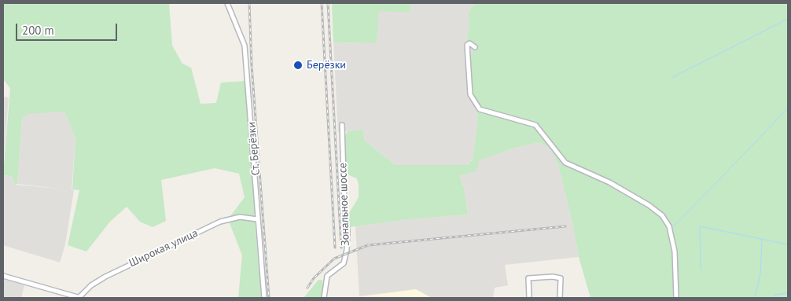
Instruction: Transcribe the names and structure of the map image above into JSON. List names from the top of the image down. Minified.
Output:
{"streets":{"street":["Ст. Берёзки","Зональное шоссе","Широкая улица"]},"crossings":[["Ст. Берёзки","Широкая улица"]],"places":["Берёзки"],"scale_bar":"200 m"}
